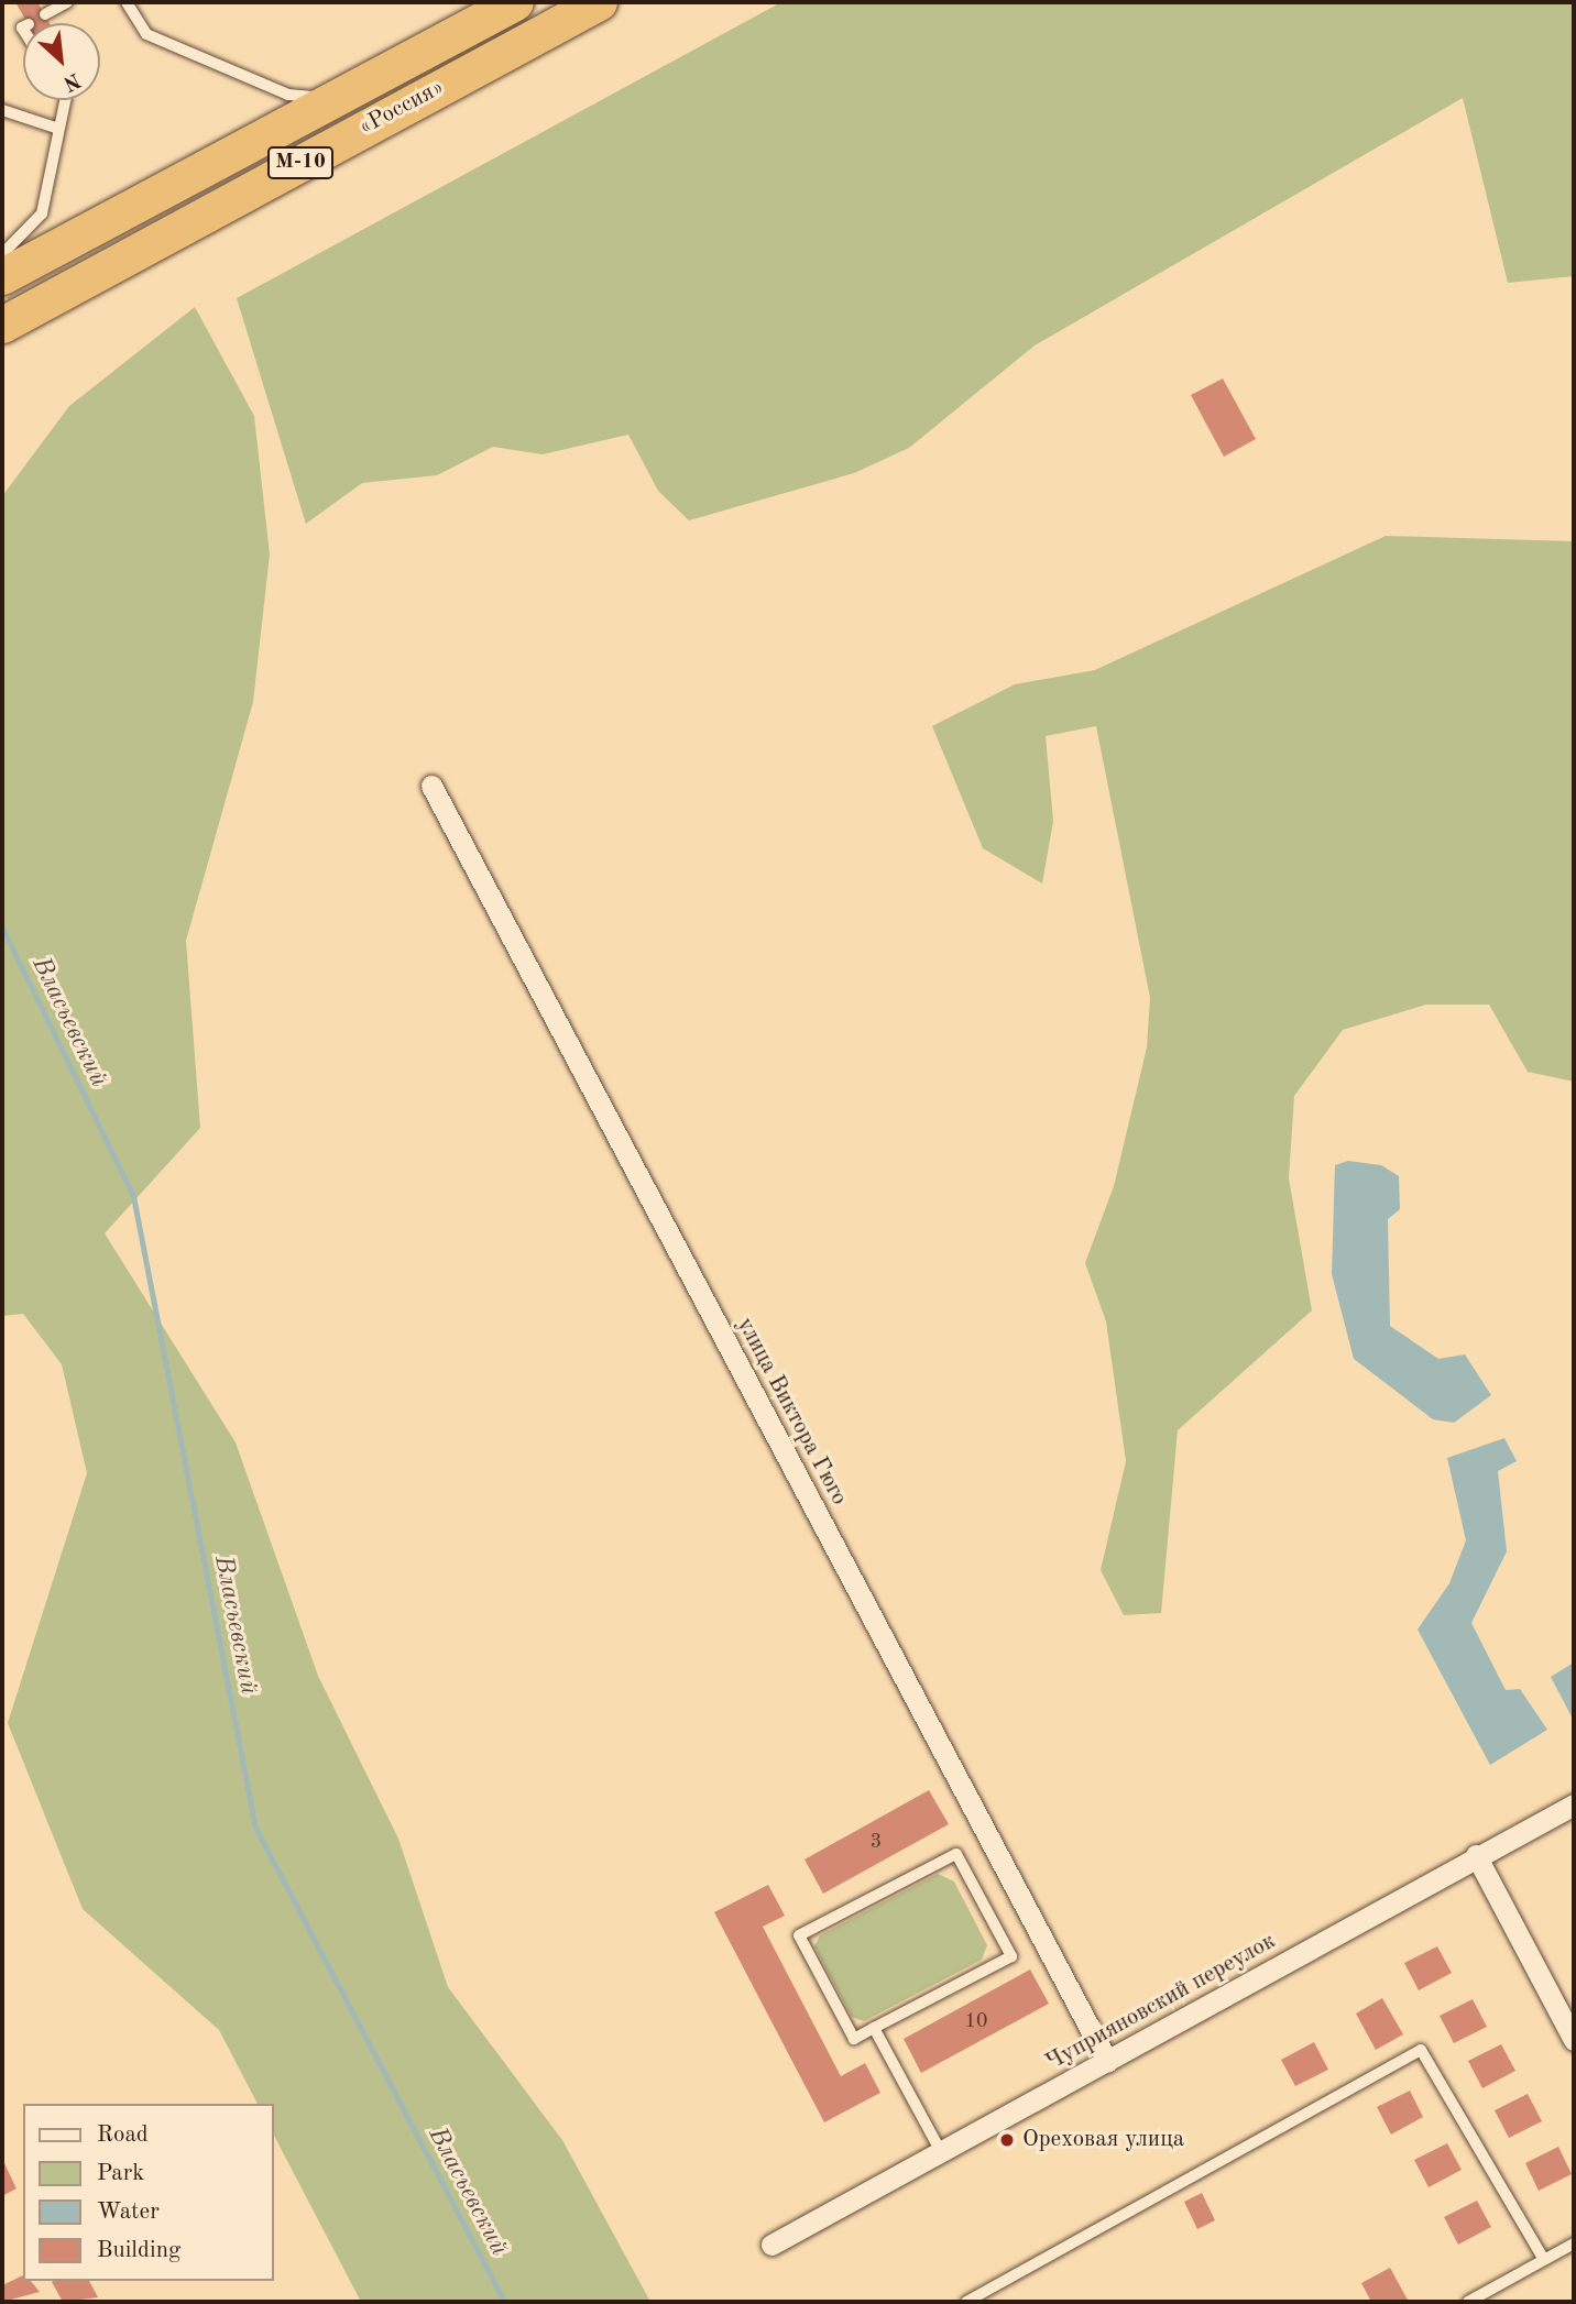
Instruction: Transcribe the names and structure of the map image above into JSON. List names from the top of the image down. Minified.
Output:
{"streets":{"highway":["«Россия»","М-10"],"street":["улица Виктора Гюго","Чуприяновский переулок"]},"crossings":[["улица Виктора Гюго","Чуприяновский переулок"]],"water":["Власьевский"],"places":["Ореховая улица"],"house_numbers":["3","10"],"legend":["Road","Park","Water","Building"],"north":"bottom right"}
